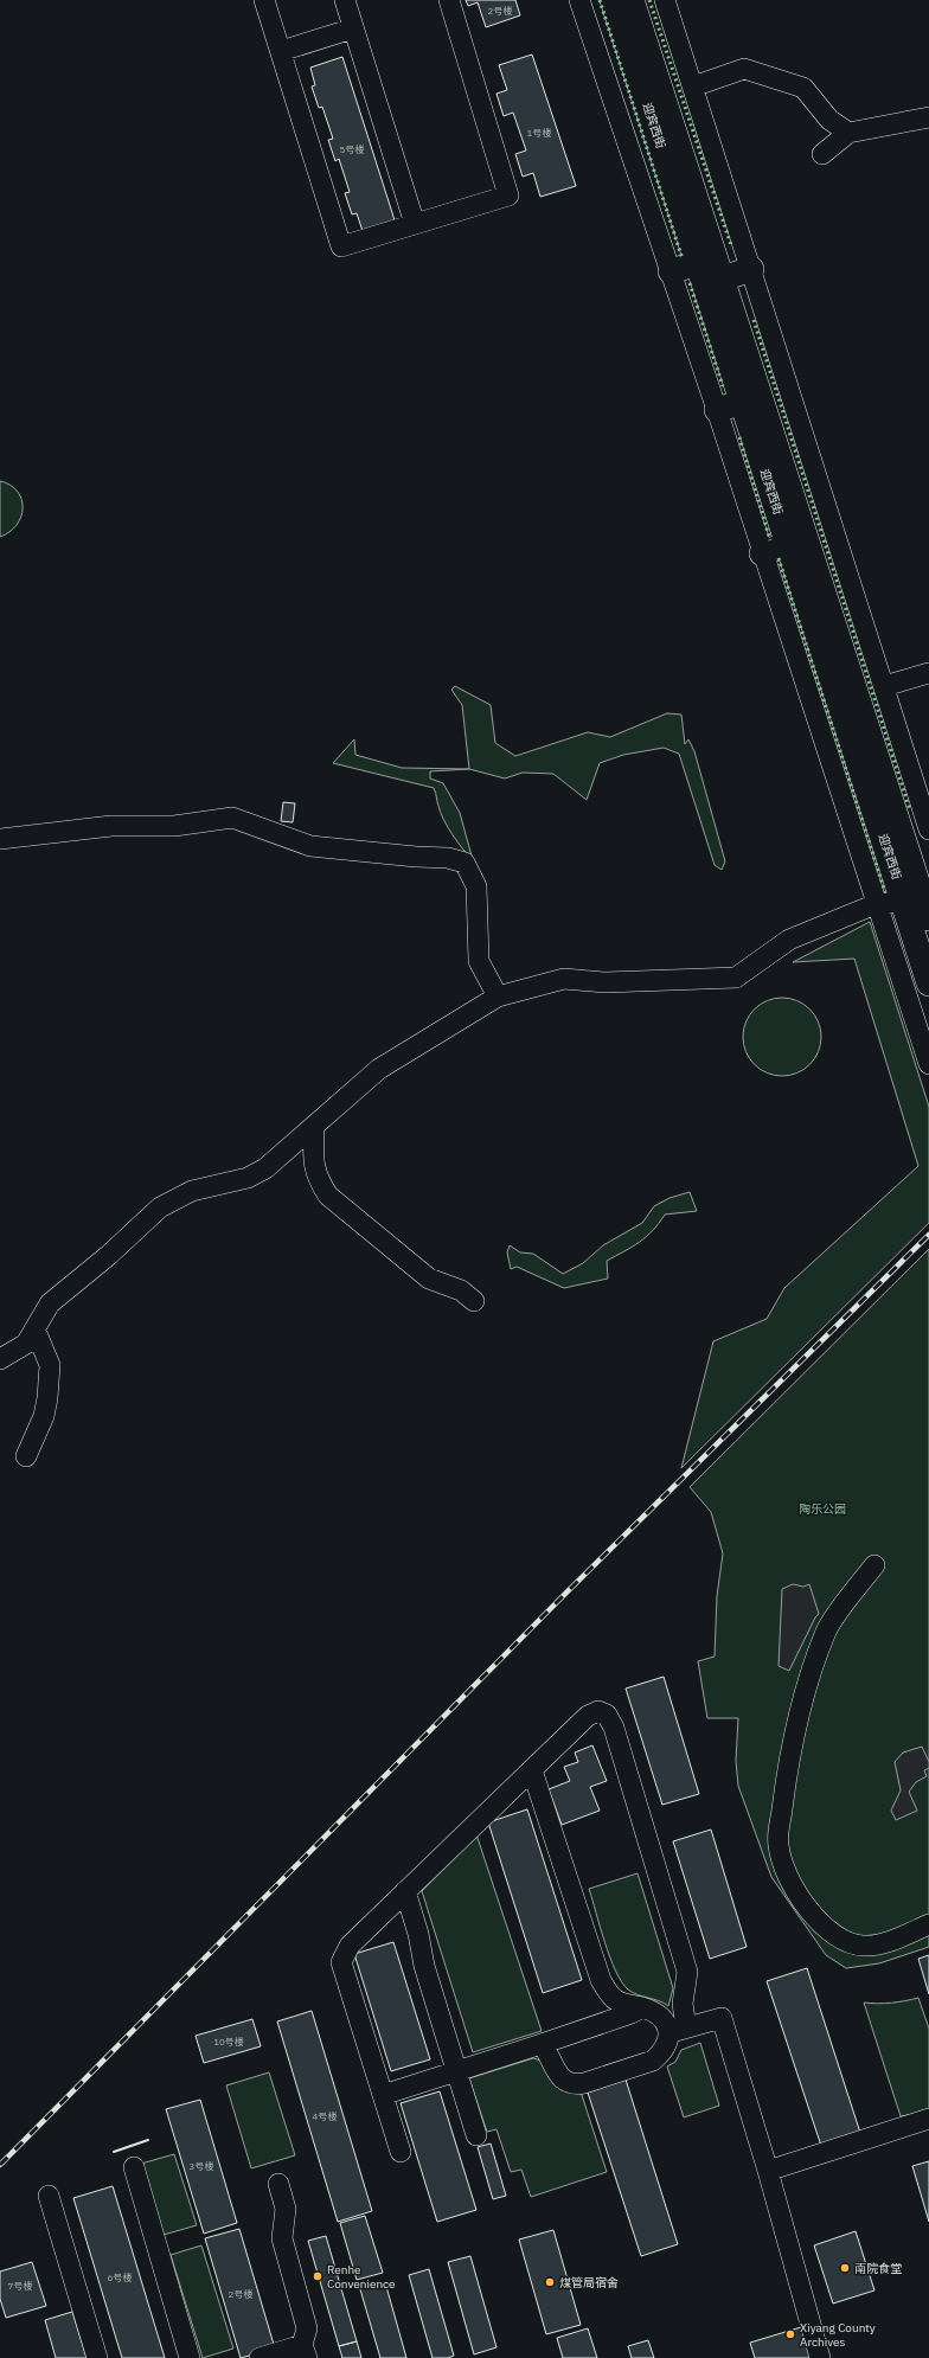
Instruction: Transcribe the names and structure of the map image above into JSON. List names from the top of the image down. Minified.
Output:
{"streets":{"main road":["迎宾西街"]},"parks":["陶乐公园"],"places":["南院食堂","Renhe Convenience","煤管局宿舍","Xiyang County Archives"],"house_numbers":["2号楼","1号楼","5号楼","10号楼","4号楼","3号楼","6号楼","7号楼","2号楼"]}
